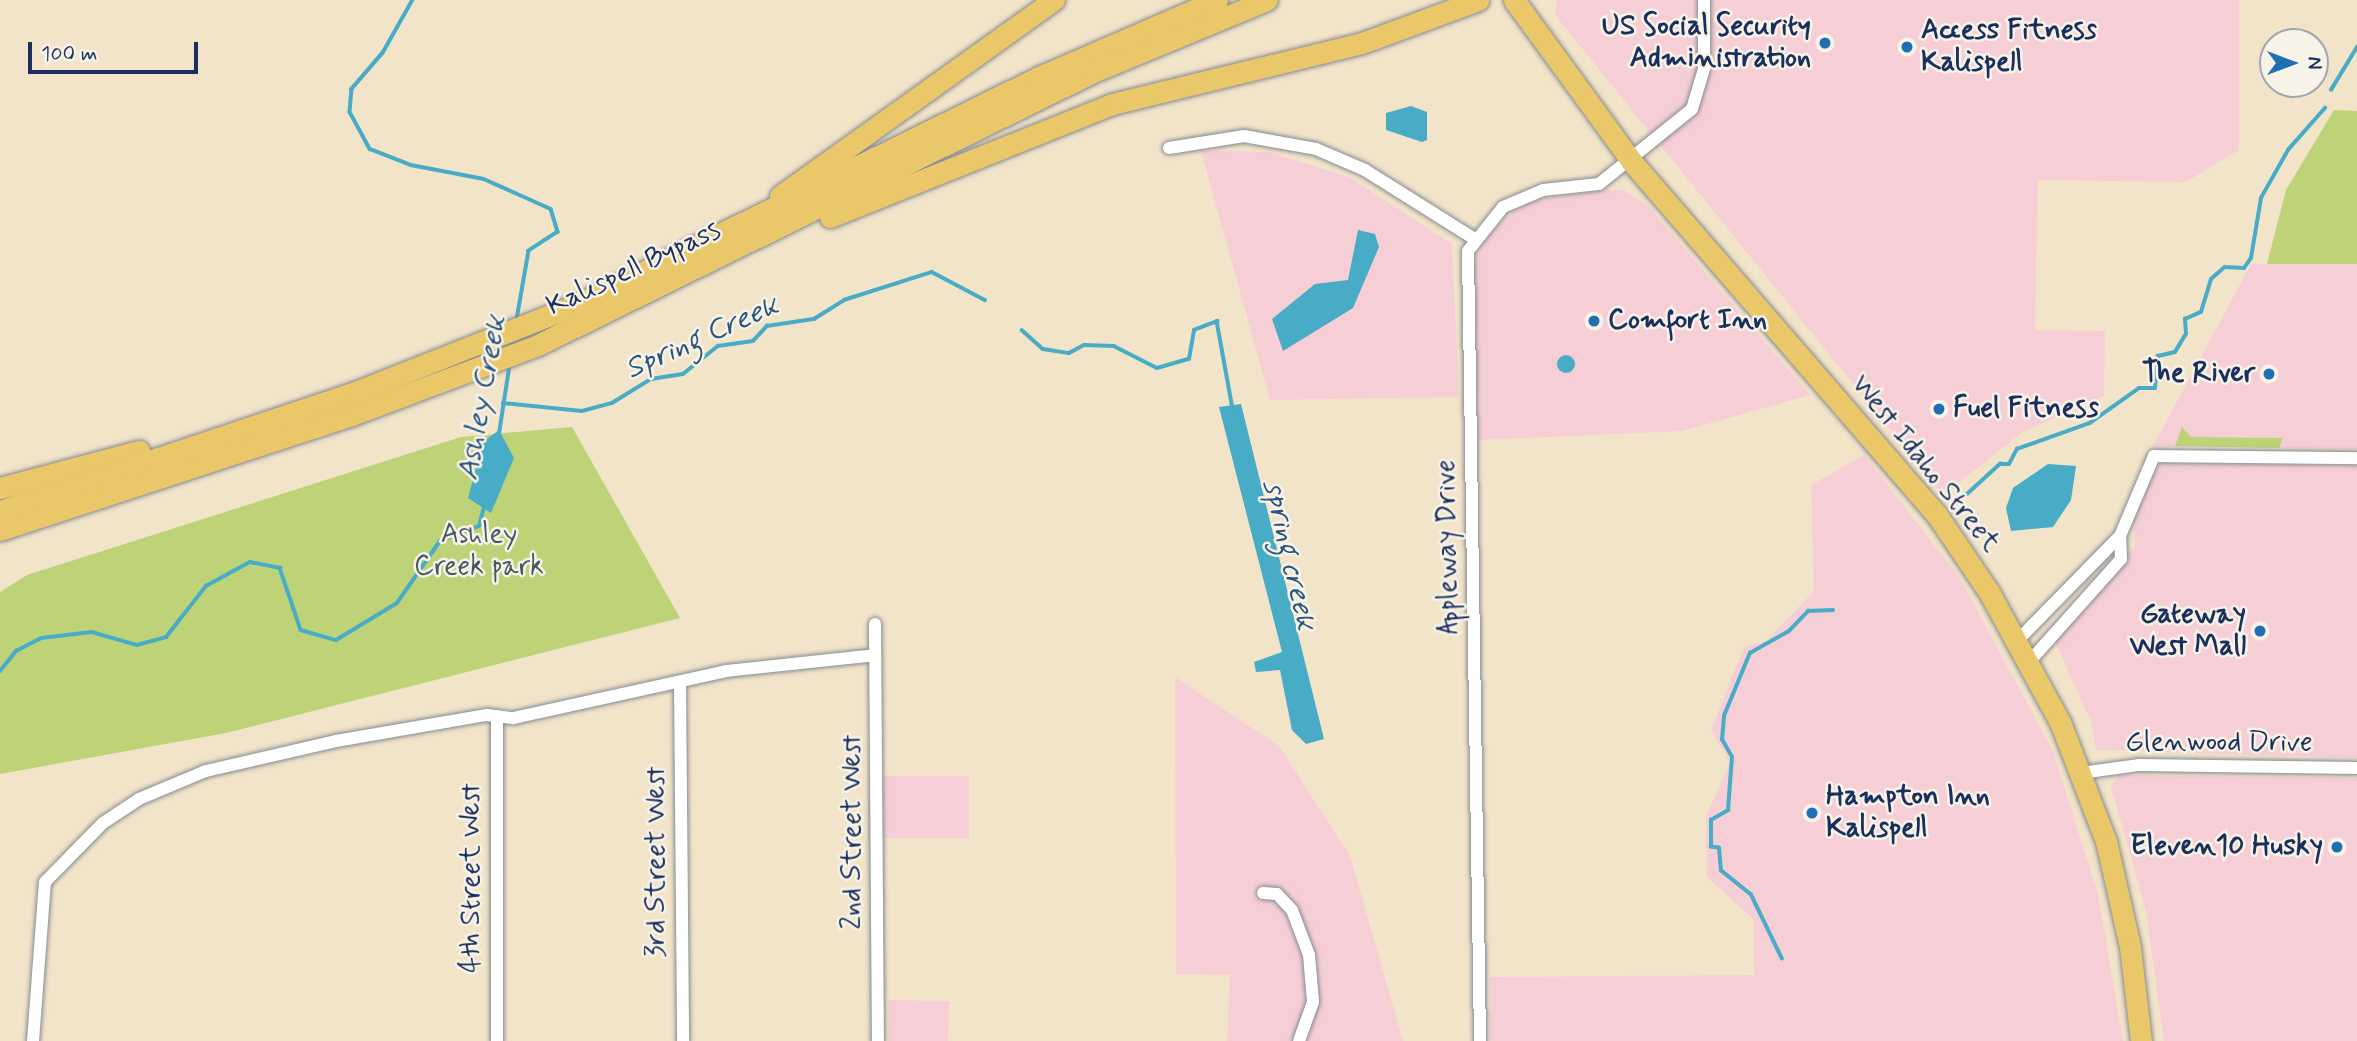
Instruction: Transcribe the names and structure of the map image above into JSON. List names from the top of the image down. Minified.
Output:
{"streets":{"highway":["Kalispell Bypass","West Idaho Street"],"street":["Appleway Drive","Glenwood Drive","2nd Street West","3rd Street West","4th Street West"]},"crossings":[["West Idaho Street","Glenwood Drive"]],"water":["Spring Creek","Ashley Creek","spring creek"],"parks":["Ashley Creek park"],"places":["US Social Security Administration","Access Fitness Kalispell","Comfort Inn","The River","Fuel Fitness","Gateway West Mall","Hampton Inn Kalispell","Eleven10 Husky"],"scale_bar":"100 m","north":"right"}
